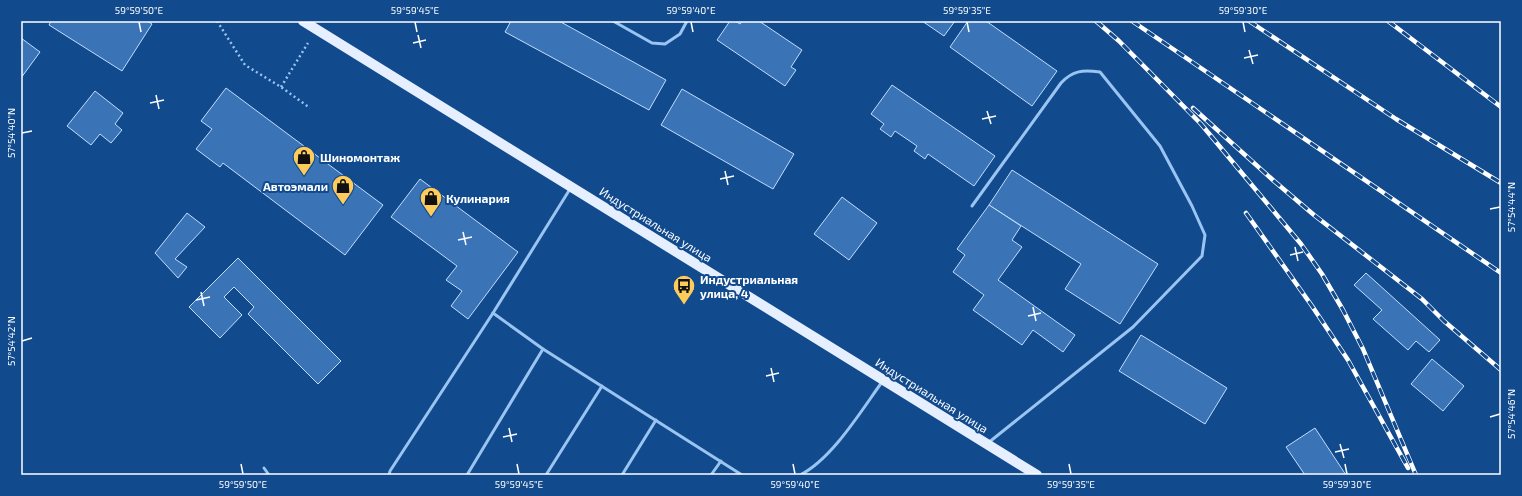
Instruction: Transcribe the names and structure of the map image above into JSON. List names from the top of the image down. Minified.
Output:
{"streets":{"main road":["Индустриальная улица"]},"places":{"shop":["Шиномонтаж","Автоэмали","Кулинария"],"bus stop":["Индустриальная улица, 4"]},"coordinates":["59°59'50\"E","59°59'45\"E","59°59'40\"E","59°59'35\"E","59°59'30\"E","57°54'40\"N","57°54'44\"N","57°54'42\"N","57°54'46\"N"]}
